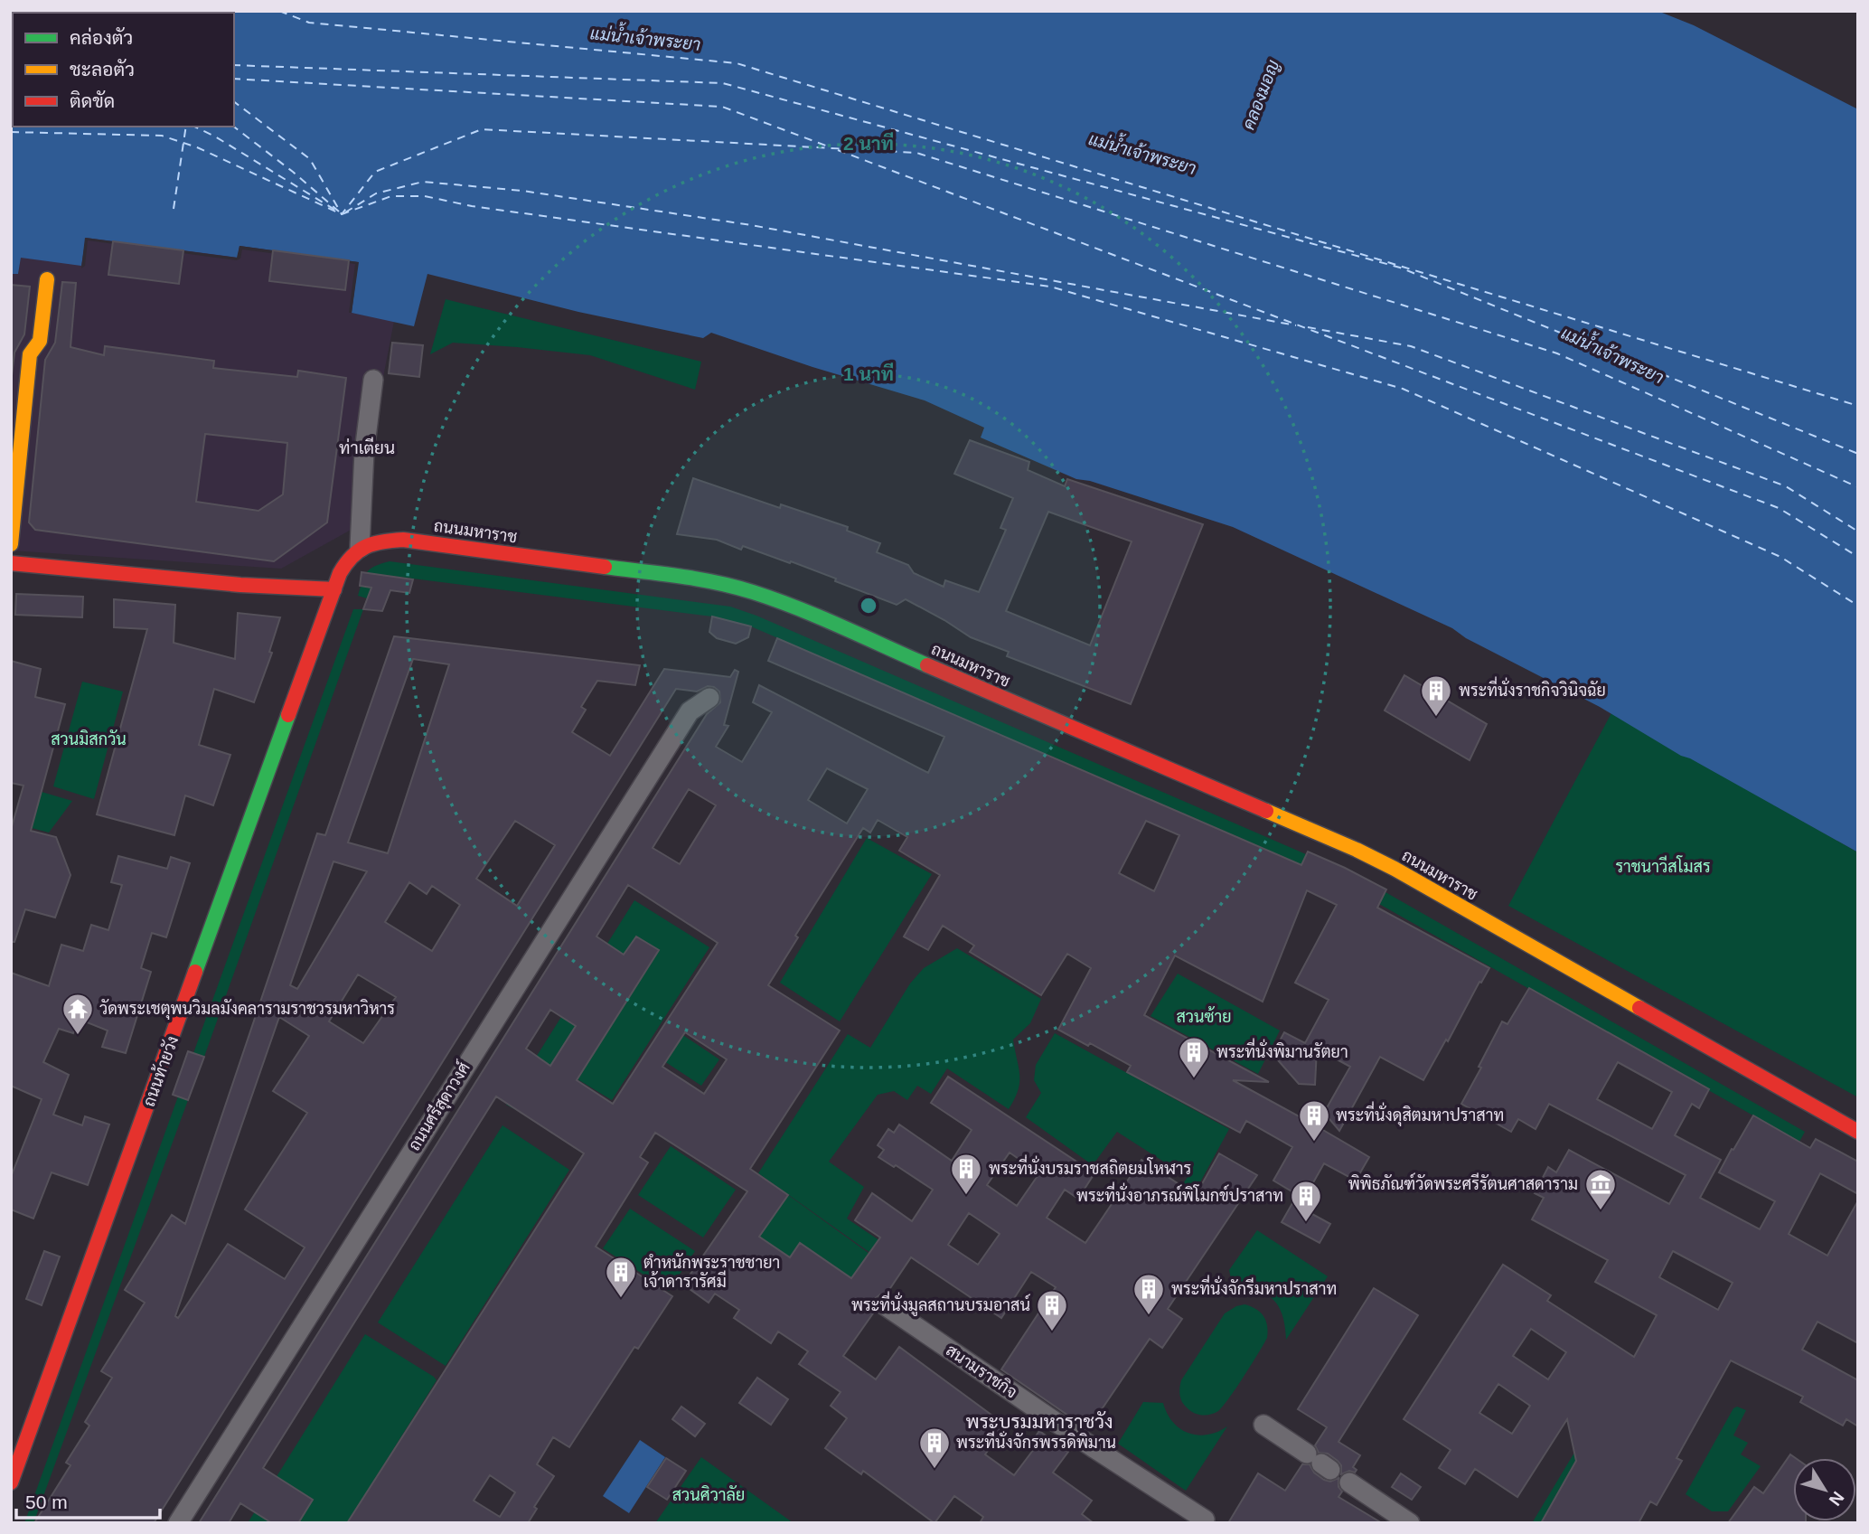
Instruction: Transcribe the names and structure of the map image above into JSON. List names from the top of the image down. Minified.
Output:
{"streets":{"street":["ถนนมหาราช","ถนนท้ายวัง","ถนนศรีสุดาวงศ์","สนามราชกิจ"]},"districts":["ท่าเตียน","พระบรมมหาราชวัง"],"water":["แม่น้ำเจ้าพระยา","คลองมอญ"],"parks":["สวนมิสกวัน","ราชนาวีสโมสร","สวนซ้าย","สวนศิวาลัย"],"places":{"building":["พระที่นั่งราชกิจวินิจฉัย","พระที่นั่งพิมานรัตยา","พระที่นั่งดุสิตมหาปราสาท","พระที่นั่งบรมราชสถิตยมโหฬาร","พระที่นั่งอาภรณ์พิโมกข์ปราสาท","ตำหนักพระราชชายา เจ้าดารารัศมี","พระที่นั่งจักรีมหาปราสาท","พระที่นั่งมูลสถานบรมอาสน์","พระที่นั่งจักรพรรดิพิมาน"],"temple":["วัดพระเชตุพนวิมลมังคลารามราชวรมหาวิหาร"],"museum":["พิพิธภัณฑ์วัดพระศรีรัตนศาสดาราม"]},"legend":["คล่องตัว","ชะลอตัว","ติดขัด"],"scale_bar":"50 m","north":"bottom right","rings":["2 นาที","1 นาที"]}
